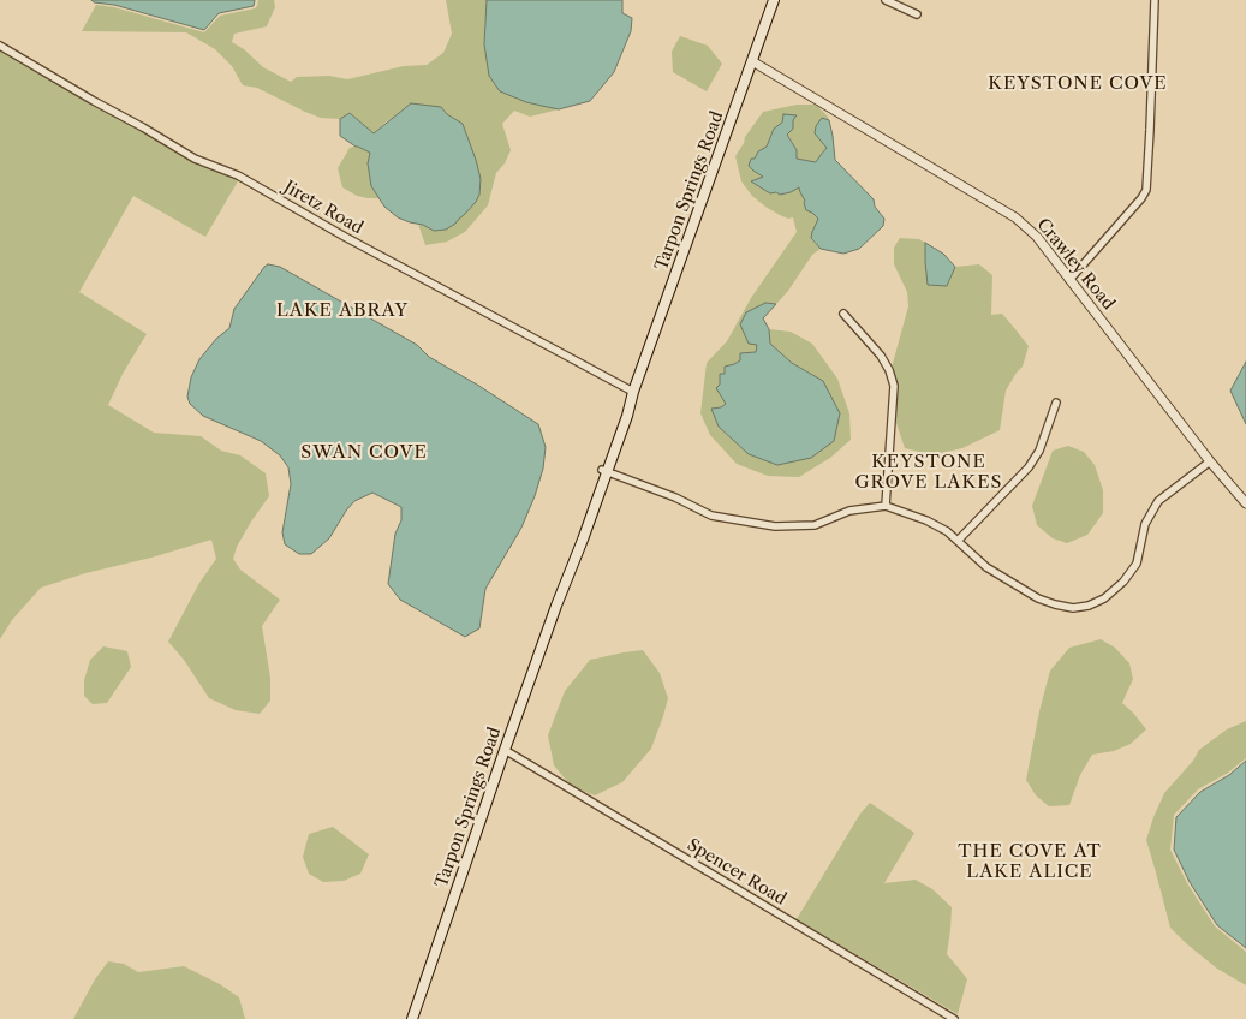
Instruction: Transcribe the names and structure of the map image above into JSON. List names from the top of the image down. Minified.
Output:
{"streets":{"main road":["Tarpon Springs Road"],"street":["Jiretz Road","Crawley Road","Spencer Road"]},"crossings":[["Tarpon Springs Road","Jiretz Road"],["Tarpon Springs Road","Crawley Road"],["Tarpon Springs Road","Spencer Road"]],"districts":["KEYSTONE COVE","LAKE ABRAY","SWAN COVE","KEYSTONE GROVE LAKES","THE COVE AT LAKE ALICE"]}
